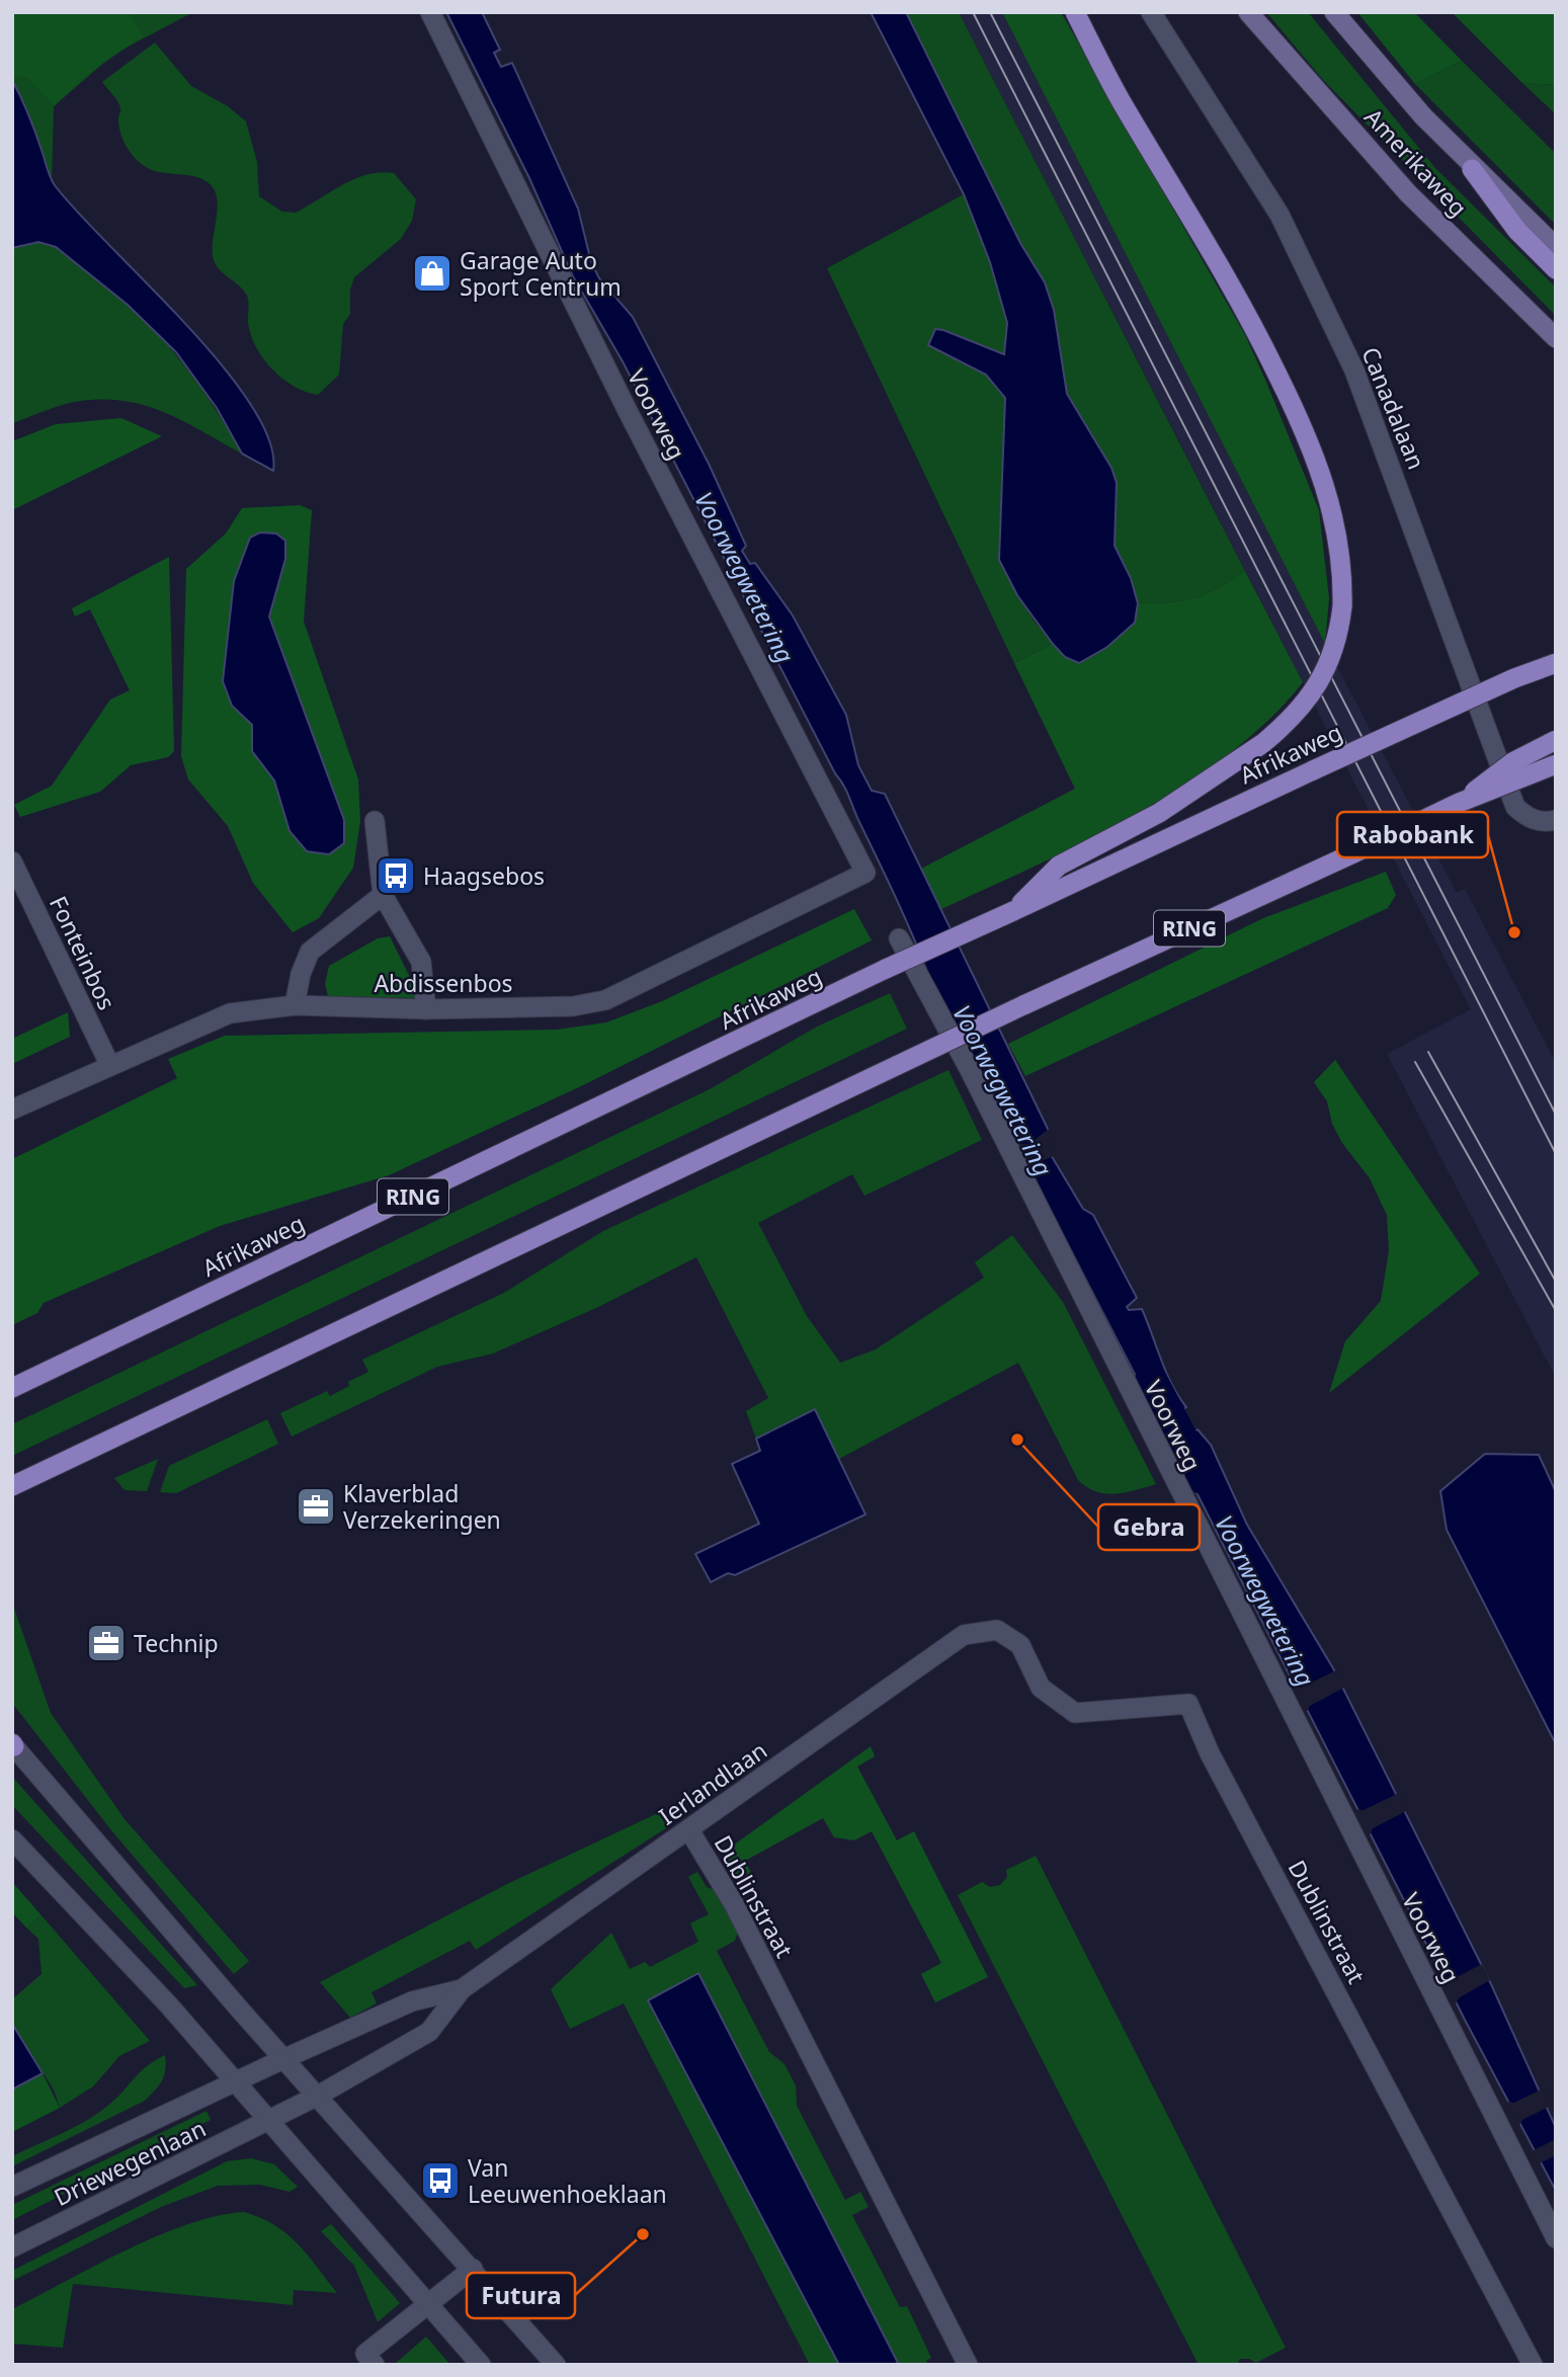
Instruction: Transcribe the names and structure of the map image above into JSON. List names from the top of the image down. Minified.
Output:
{"streets":{"main road":["Amerikaweg","Afrikaweg","RING"],"street":["Canadalaan","Voorweg","Fonteinbos","Abdissenbos","Ierlandlaan","Dublinstraat","Driewegenlaan"]},"crossings":[["Voorweg","Abdissenbos"],["Fonteinbos","Abdissenbos"],["Ierlandlaan","Dublinstraat"],["Ierlandlaan","Driewegenlaan"]],"water":["Voorwegwetering"],"places":{"shop":["Garage Auto Sport Centrum"],"bus stop":["Haagsebos","Van Leeuwenhoeklaan"],"other":["Rabobank","Gebra","Futura"],"office":["Klaverblad Verzekeringen","Technip"]}}
